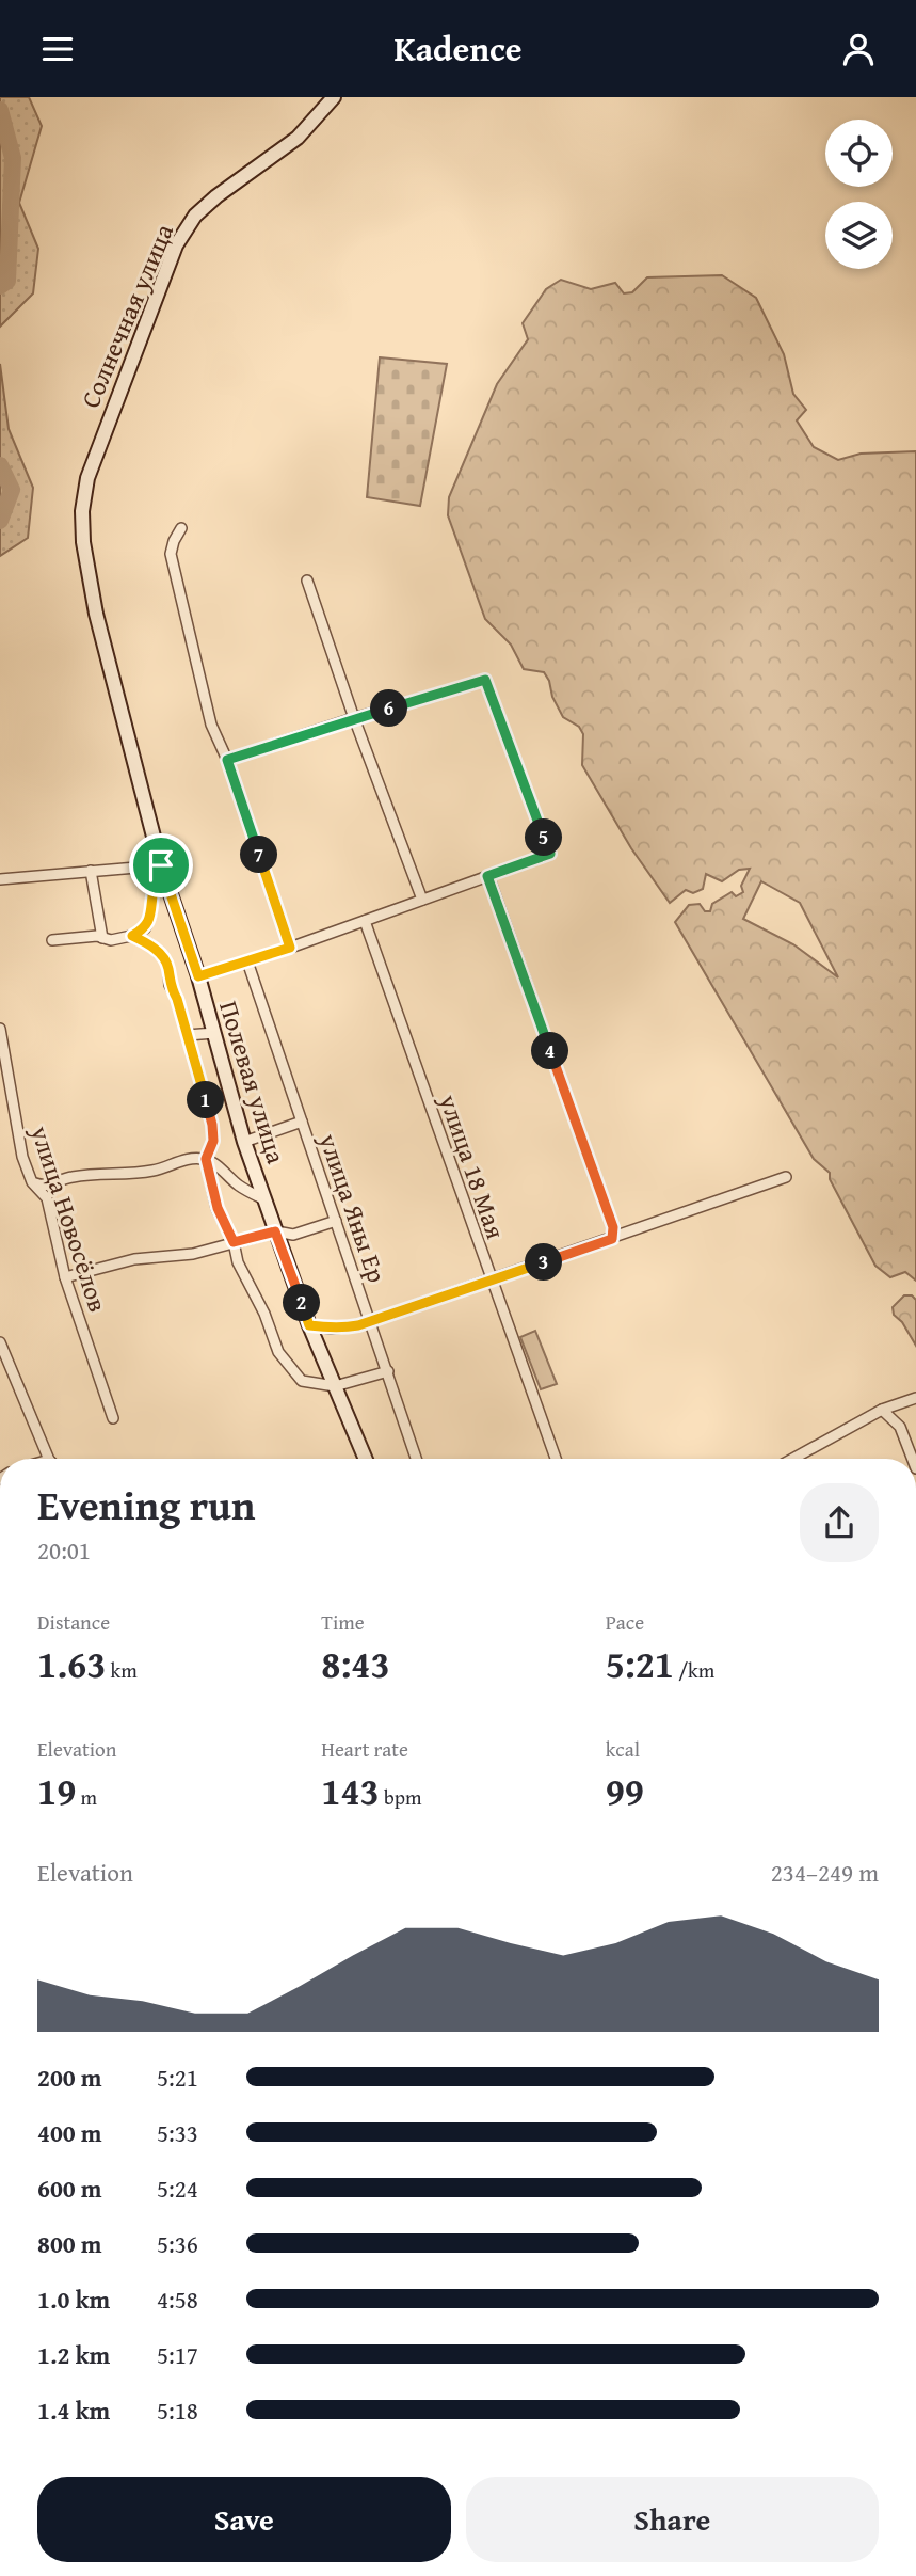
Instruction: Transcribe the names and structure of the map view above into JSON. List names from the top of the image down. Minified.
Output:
{"streets":{"main road":["Солнечная улица","Полевая улица"],"street":["улица 18 Мая","улица Яны Ер","улица Новосёлов"]},"crossings":[["Солнечная улица","Полевая улица"]],"page":{"header":"Kadence","pins":["6","5","7","4","1","3","2"],"heading":["Evening run","20:01"],"stats":[["Distance","1.63 km"],["Time","8:43"],["Pace","5:21 /km"],["Elevation","19 m"],["Heart rate","143 bpm"],["kcal","99"]],"chart":["Elevation","234–249 m"],"list":[{"name":"200 m","note":"5:21"},{"name":"400 m","note":"5:33"},{"name":"600 m","note":"5:24"},{"name":"800 m","note":"5:36"},{"name":"1.0 km","note":"4:58"},{"name":"1.2 km","note":"5:17"},{"name":"1.4 km","note":"5:18"}],"buttons":["Save","Share"]}}
